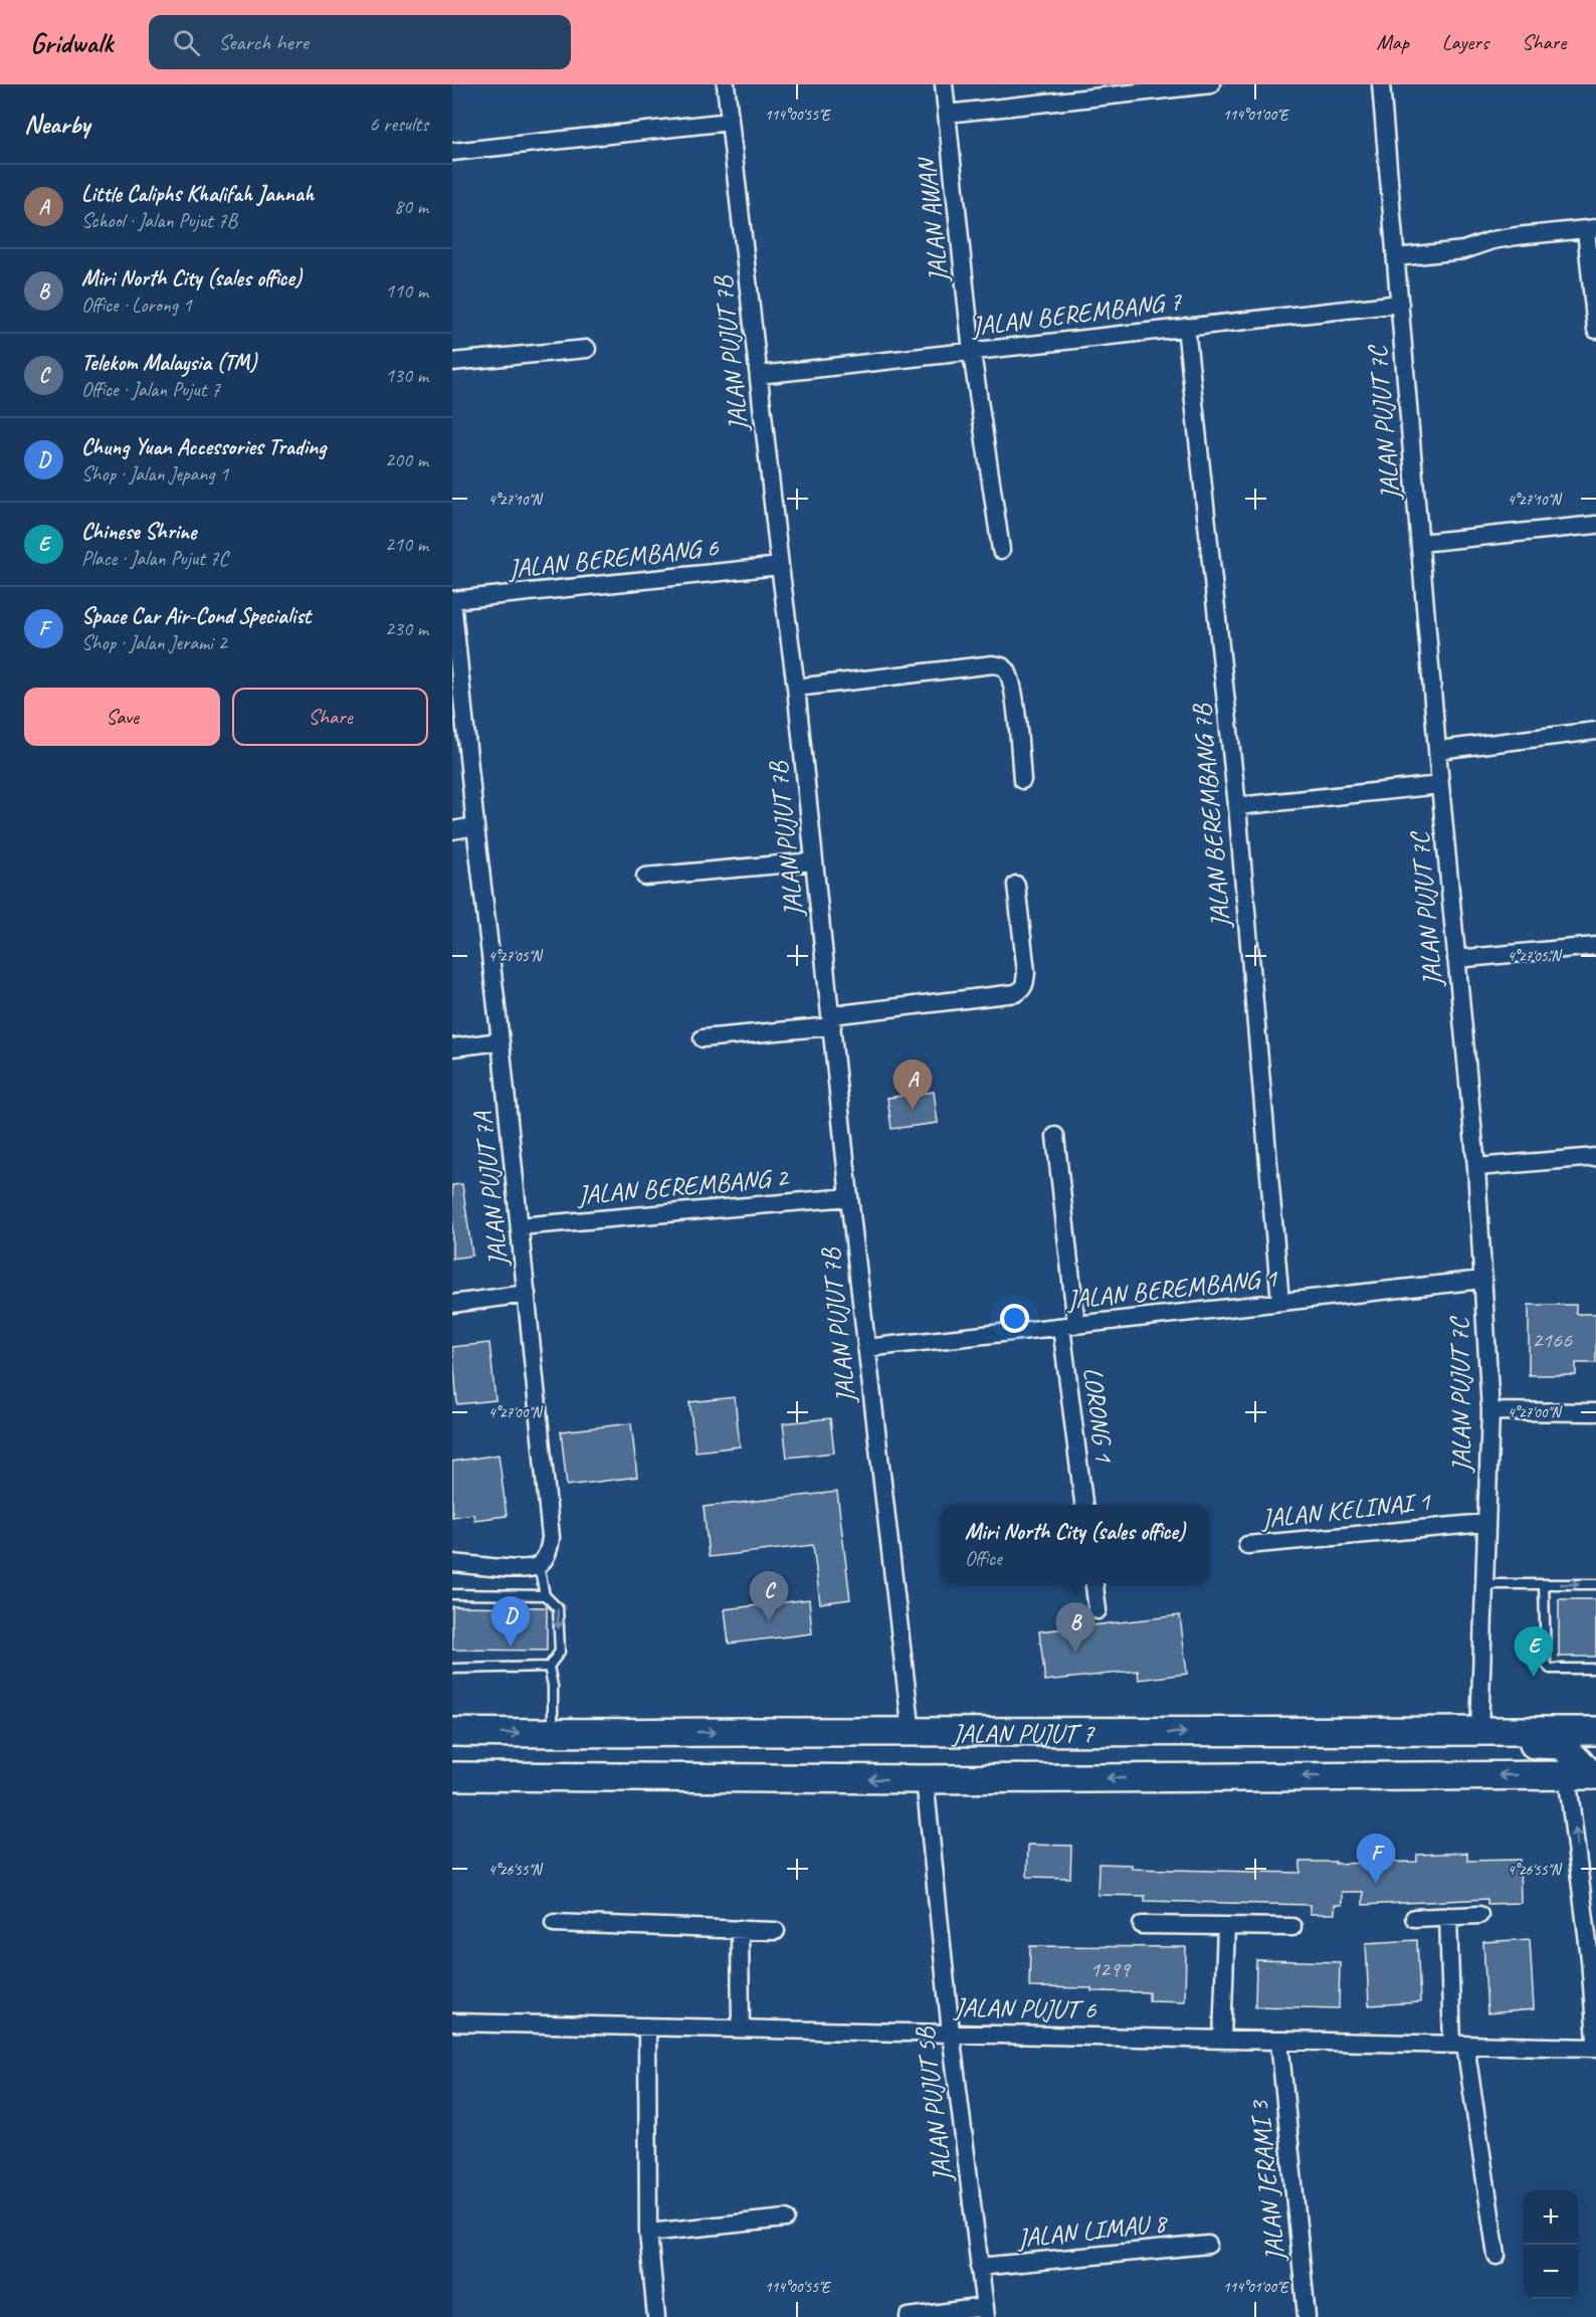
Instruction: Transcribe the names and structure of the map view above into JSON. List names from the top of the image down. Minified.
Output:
{"streets":{"main road":["JALAN PUJUT 7"],"street":["JALAN AWAN","JALAN BEREMBANG 7","JALAN PUJUT 7B","JALAN PUJUT 7C","JALAN BEREMBANG 6","JALAN BEREMBANG 7B","JALAN BEREMBANG 2","JALAN PUJUT 7A","JALAN BEREMBANG 1","LORONG 1","JALAN KELINAI 1","JALAN PUJUT 6","JALAN PUJUT 5B","JALAN JERAMI 3","JALAN LIMAU 8"]},"crossings":[["JALAN AWAN","JALAN BEREMBANG 7"],["JALAN BEREMBANG 7","JALAN PUJUT 7B"],["JALAN BEREMBANG 7","JALAN PUJUT 7C"],["JALAN BEREMBANG 7","JALAN BEREMBANG 7B"],["JALAN PUJUT 7B","JALAN BEREMBANG 6"],["JALAN PUJUT 7B","JALAN BEREMBANG 2"],["JALAN PUJUT 7B","JALAN BEREMBANG 1"],["JALAN PUJUT 7B","JALAN PUJUT 7"],["JALAN PUJUT 7C","JALAN BEREMBANG 1"],["JALAN PUJUT 7C","JALAN KELINAI 1"],["JALAN PUJUT 7C","JALAN PUJUT 7"],["JALAN BEREMBANG 6","JALAN PUJUT 7A"],["JALAN BEREMBANG 7B","JALAN BEREMBANG 1"],["JALAN BEREMBANG 2","JALAN PUJUT 7A"],["JALAN BEREMBANG 1","LORONG 1"],["JALAN PUJUT 7","JALAN PUJUT 5B"],["JALAN PUJUT 6","JALAN PUJUT 5B"],["JALAN PUJUT 6","JALAN JERAMI 3"],["JALAN PUJUT 5B","JALAN LIMAU 8"]],"house_numbers":["2166","1299"],"page":{"header":"Gridwalk","search":"Search here","nav":["Map","Layers","Share"],"heading":["Nearby","6 results"],"list":[{"mark":"A","name":"Little Caliphs Khalifah Jannah","note":"School · Jalan Pujut 7B","value":"80 m"},{"mark":"B","name":"Miri North City (sales office)","note":"Office · Lorong 1","value":"110 m"},{"mark":"C","name":"Telekom Malaysia (TM)","note":"Office · Jalan Pujut 7","value":"130 m"},{"mark":"D","name":"Chung Yuan Accessories Trading","note":"Shop · Jalan Jepang 1","value":"200 m"},{"mark":"E","name":"Chinese Shrine","note":"Place · Jalan Pujut 7C","value":"210 m"},{"mark":"F","name":"Space Car Air-Cond Specialist","note":"Shop · Jalan Jerami 2","value":"230 m"}],"buttons":["Save","Share"],"pins":["A","C","D","B","E","F"],"popup":["Miri North City (sales office)","Office"],"map_buttons":["+","−"]},"coordinates":["114°00'55\"E","114°01'00\"E","4°27'10\"N","4°27'05\"N","4°27'00\"N","4°26'55\"N"]}
